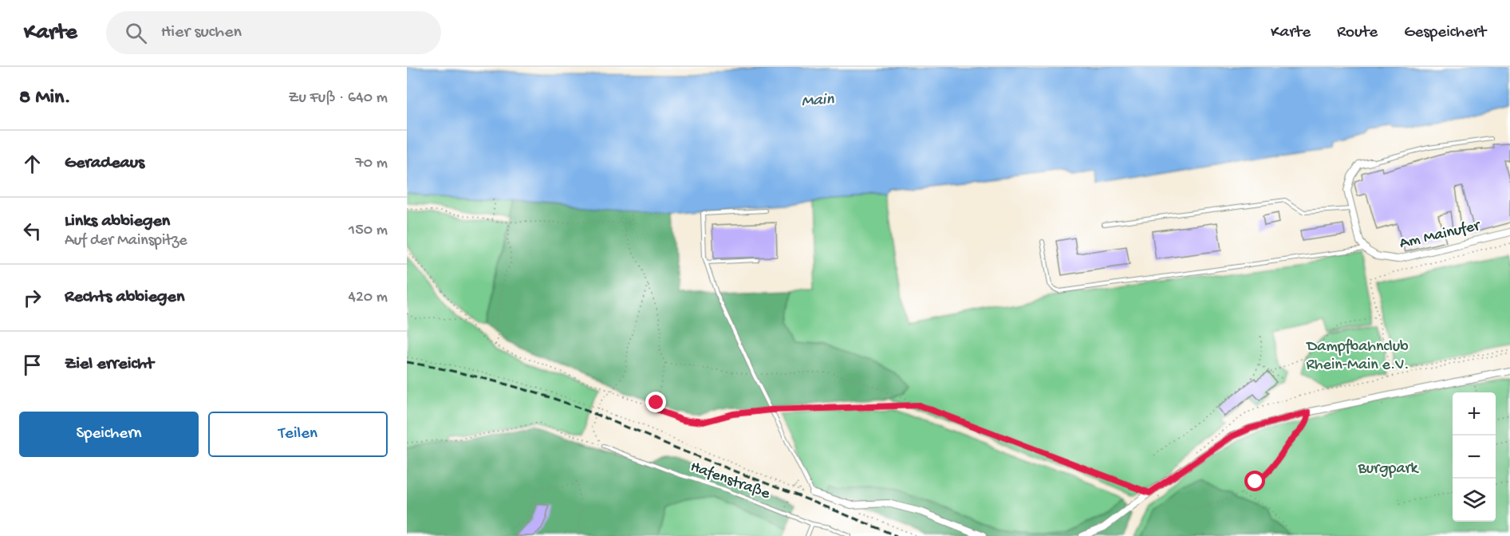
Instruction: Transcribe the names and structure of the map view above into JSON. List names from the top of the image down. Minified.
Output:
{"streets":{"street":["Am Mainufer"],"lane":["Hafenstraße"]},"water":["Main"],"parks":["Dampfbahnclub Rhein-Main e.V.","Burgpark"],"page":{"header":"Karte","search":"Hier suchen","nav":["Karte","Route","Gespeichert"],"heading":["8 Min.","Zu Fuß · 640 m"],"list":[["Geradeaus","70 m"],["Links abbiegen","Auf der Mainspitze","150 m"],["Rechts abbiegen","420 m"],"Ziel erreicht"],"map_buttons":["+","−"],"buttons":["Speichern","Teilen"]}}
